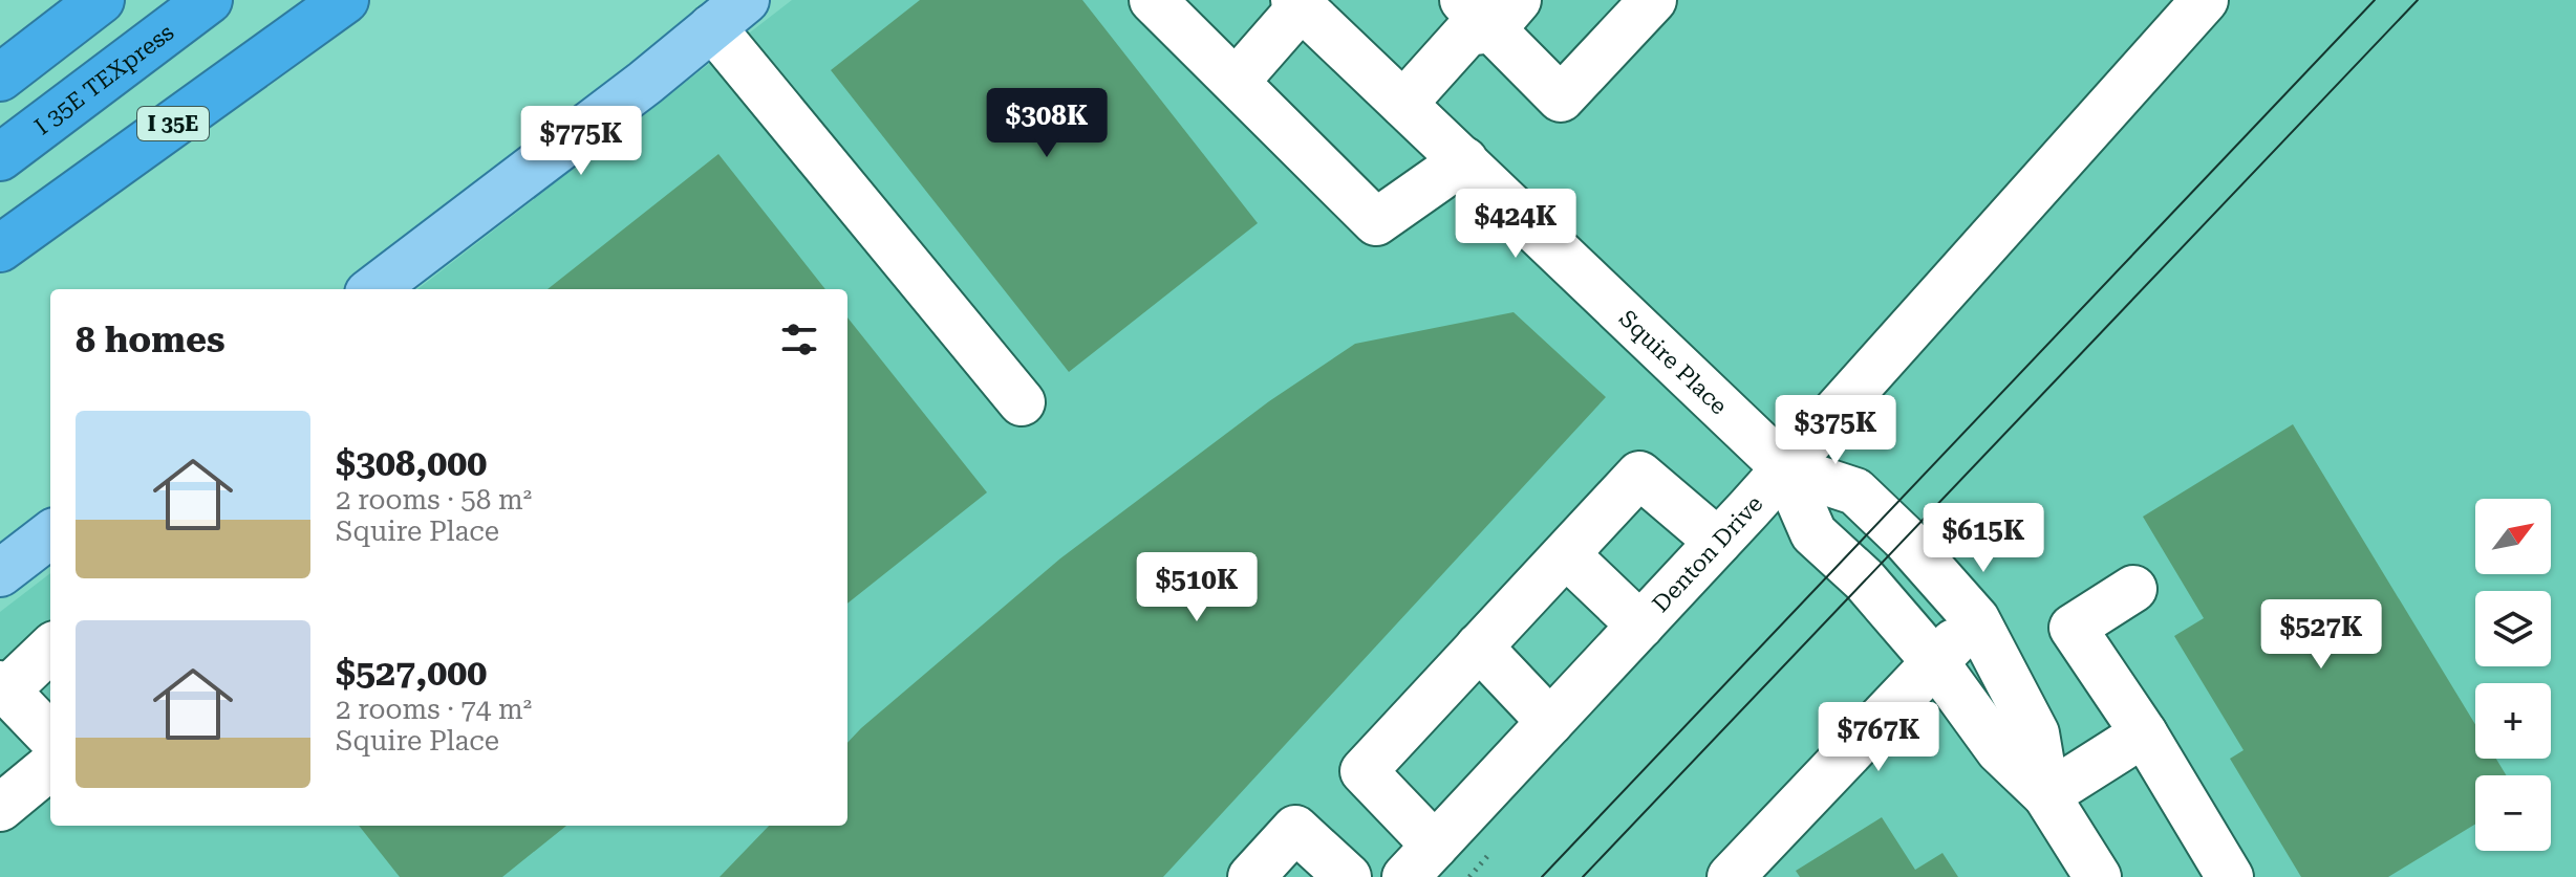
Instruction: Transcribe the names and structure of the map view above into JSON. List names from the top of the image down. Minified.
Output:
{"streets":{"highway":["I 35E TEXpress","I 35E"],"street":["Squire Place","Denton Drive"]},"crossings":[["Squire Place","Denton Drive"]],"north":"top right","page":{"price":["$308K","$775K","$424K","$375K","$615K","$510K","$527K","$767K"],"heading":"8 homes","list":[{"name":"$308,000","note":"2 rooms · 58 m² · Squire Place"},{"name":"$527,000","note":"2 rooms · 74 m² · Squire Place"}],"map_buttons":["+","−"]}}
